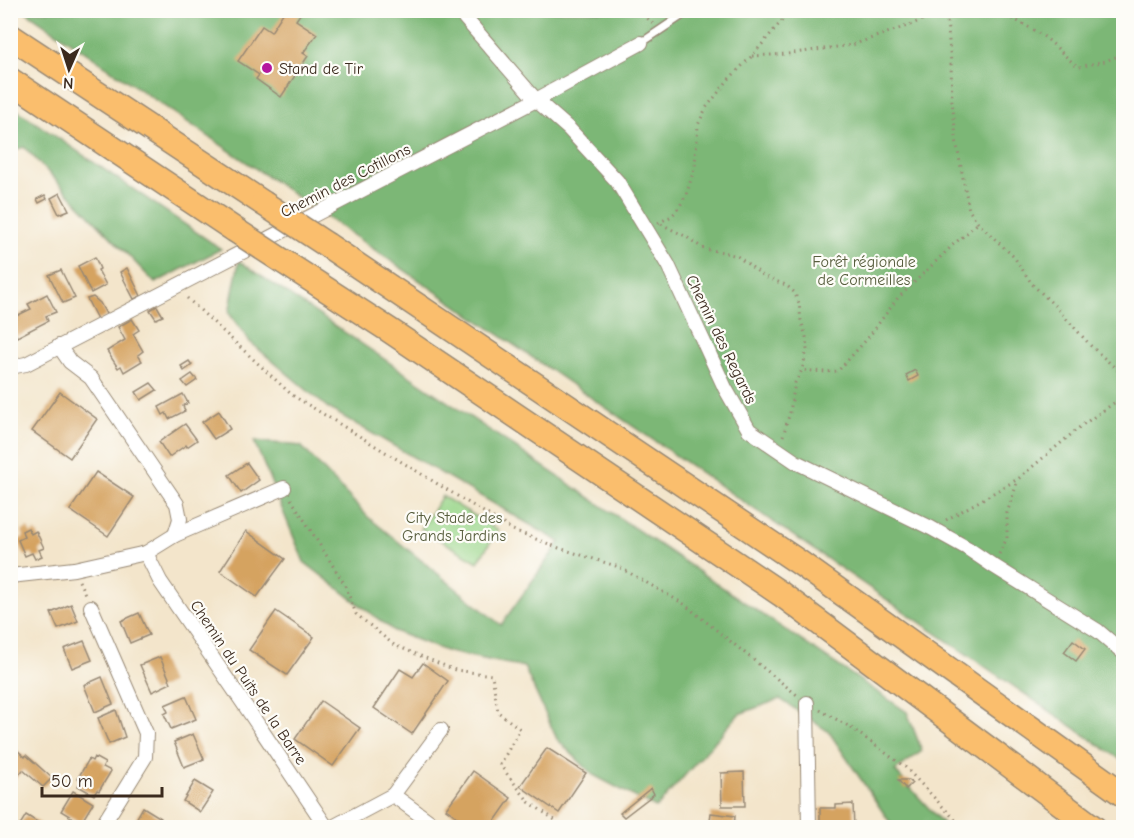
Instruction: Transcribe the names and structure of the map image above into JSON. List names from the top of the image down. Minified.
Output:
{"streets":{"street":["Chemin des Cotillons","Chemin des Regards","Chemin du Puits de la Barre"]},"crossings":[["Chemin des Cotillons","Chemin des Regards"]],"parks":["Forêt régionale de Cormeilles","City Stade des Grands Jardins"],"places":["Stand de Tir"],"scale_bar":"50 m","north":"bottom"}
